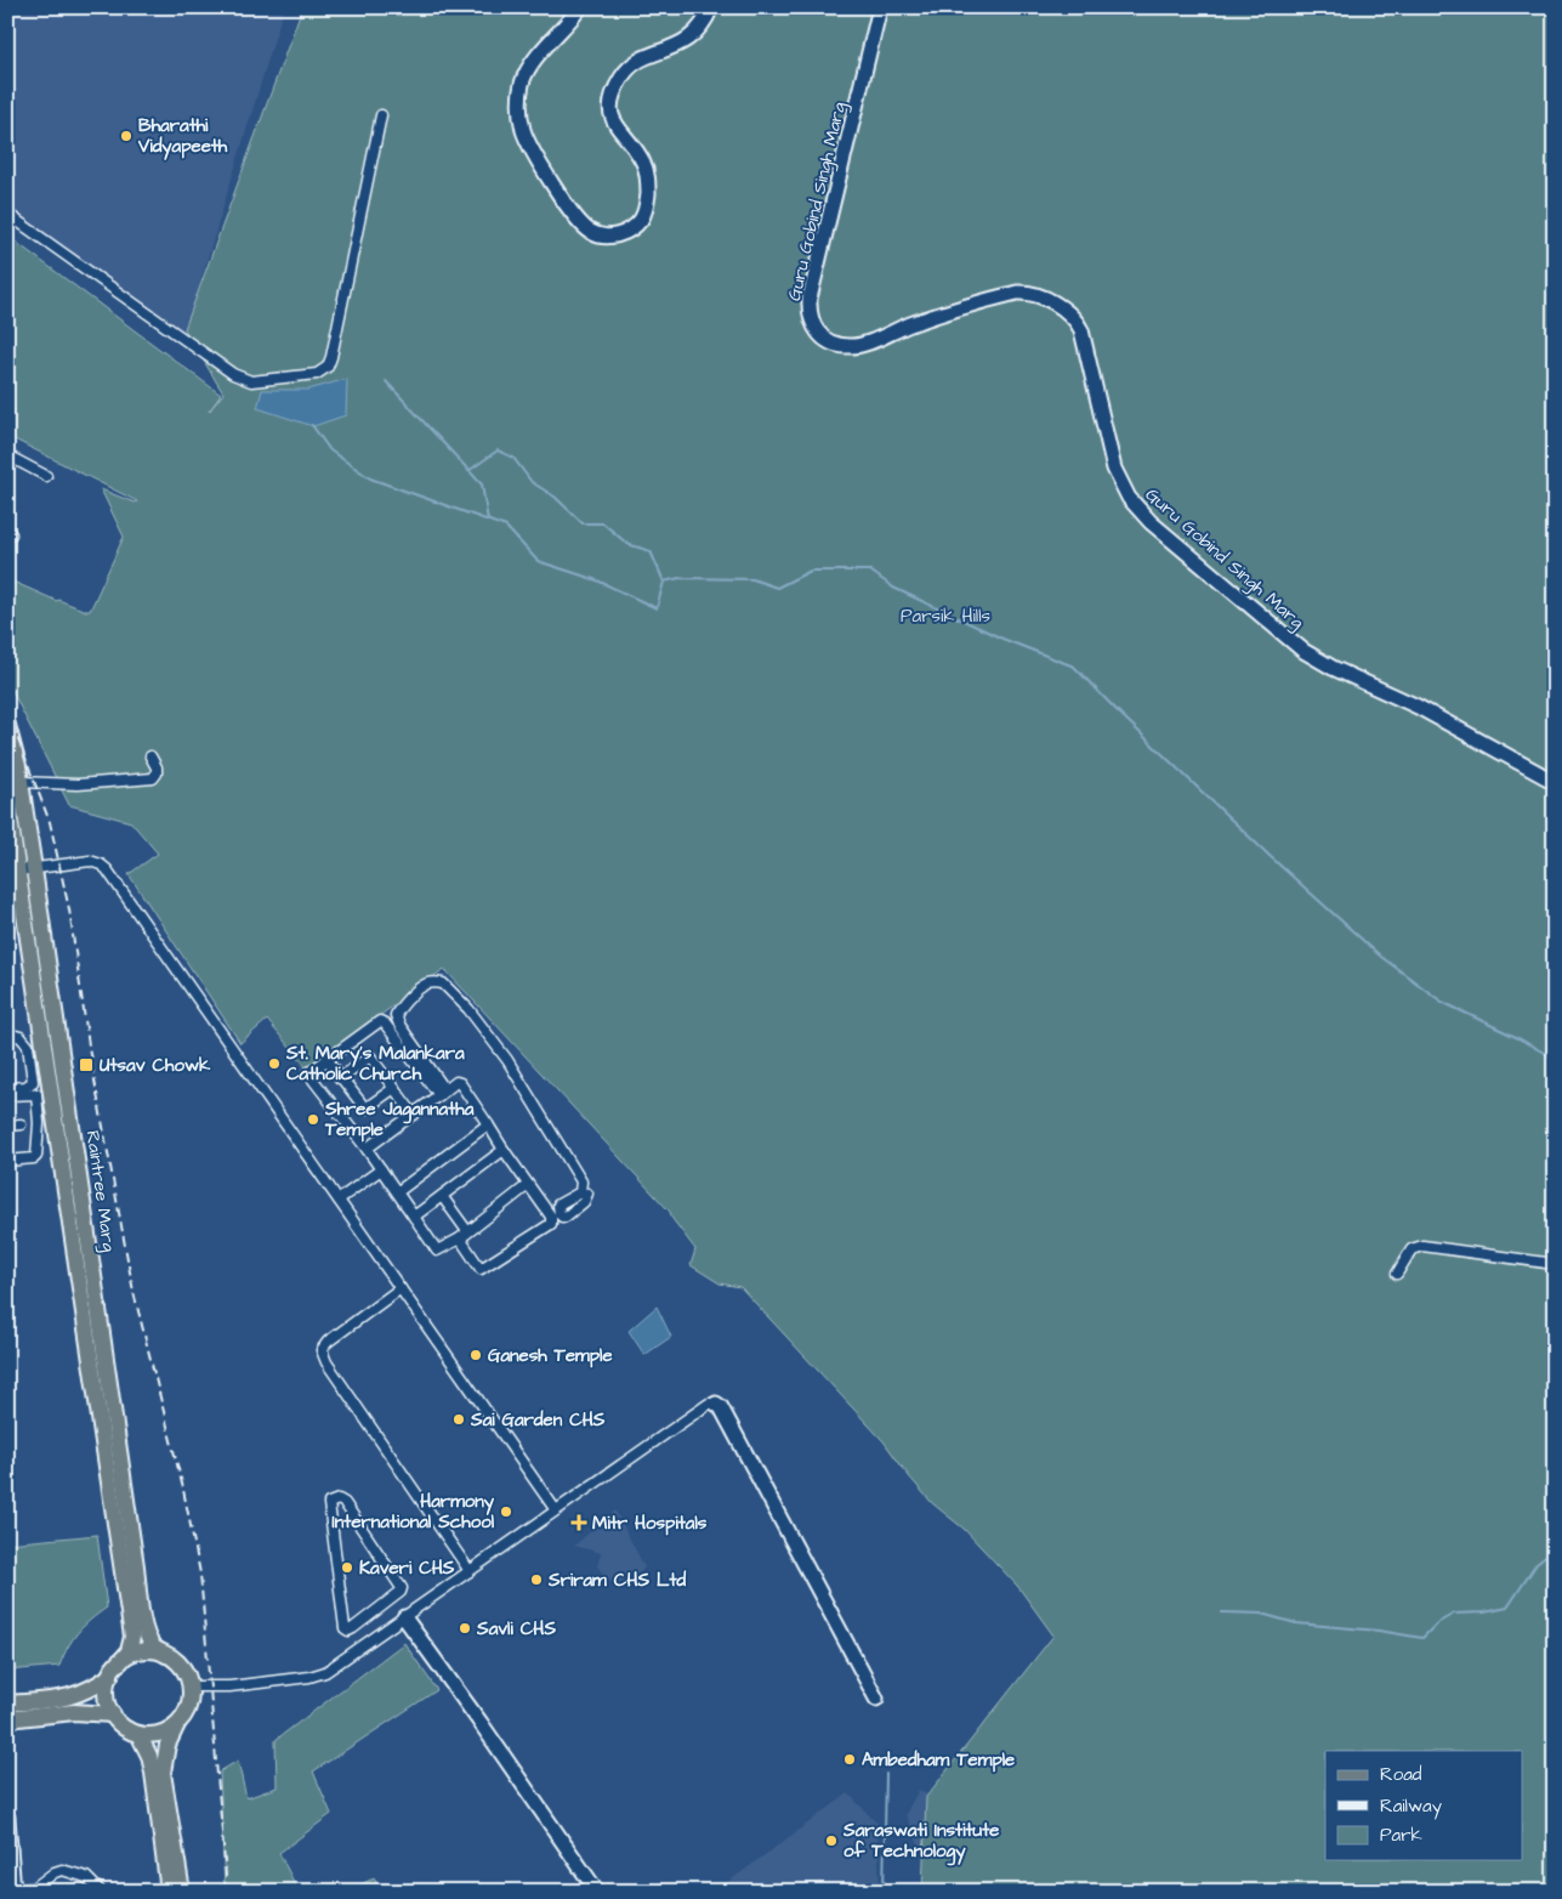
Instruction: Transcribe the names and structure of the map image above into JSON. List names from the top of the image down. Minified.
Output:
{"streets":{"main road":["Raintree Marg"],"street":["Guru Gobind Singh Marg"]},"parks":["Parsik Hills"],"places":{"other":["Bharathi Vidyapeeth","St. Mary's Malankara Catholic Church","Shree Jagannatha Temple","Ganesh Temple","Sai Garden CHS","Harmony International School","Kaveri CHS","Sriram CHS Ltd","Savli CHS","Ambedham Temple","Saraswati Institute of Technology"],"transit":["Utsav Chowk"],"health":["Mitr Hospitals"]},"legend":["Road","Railway","Park"]}
